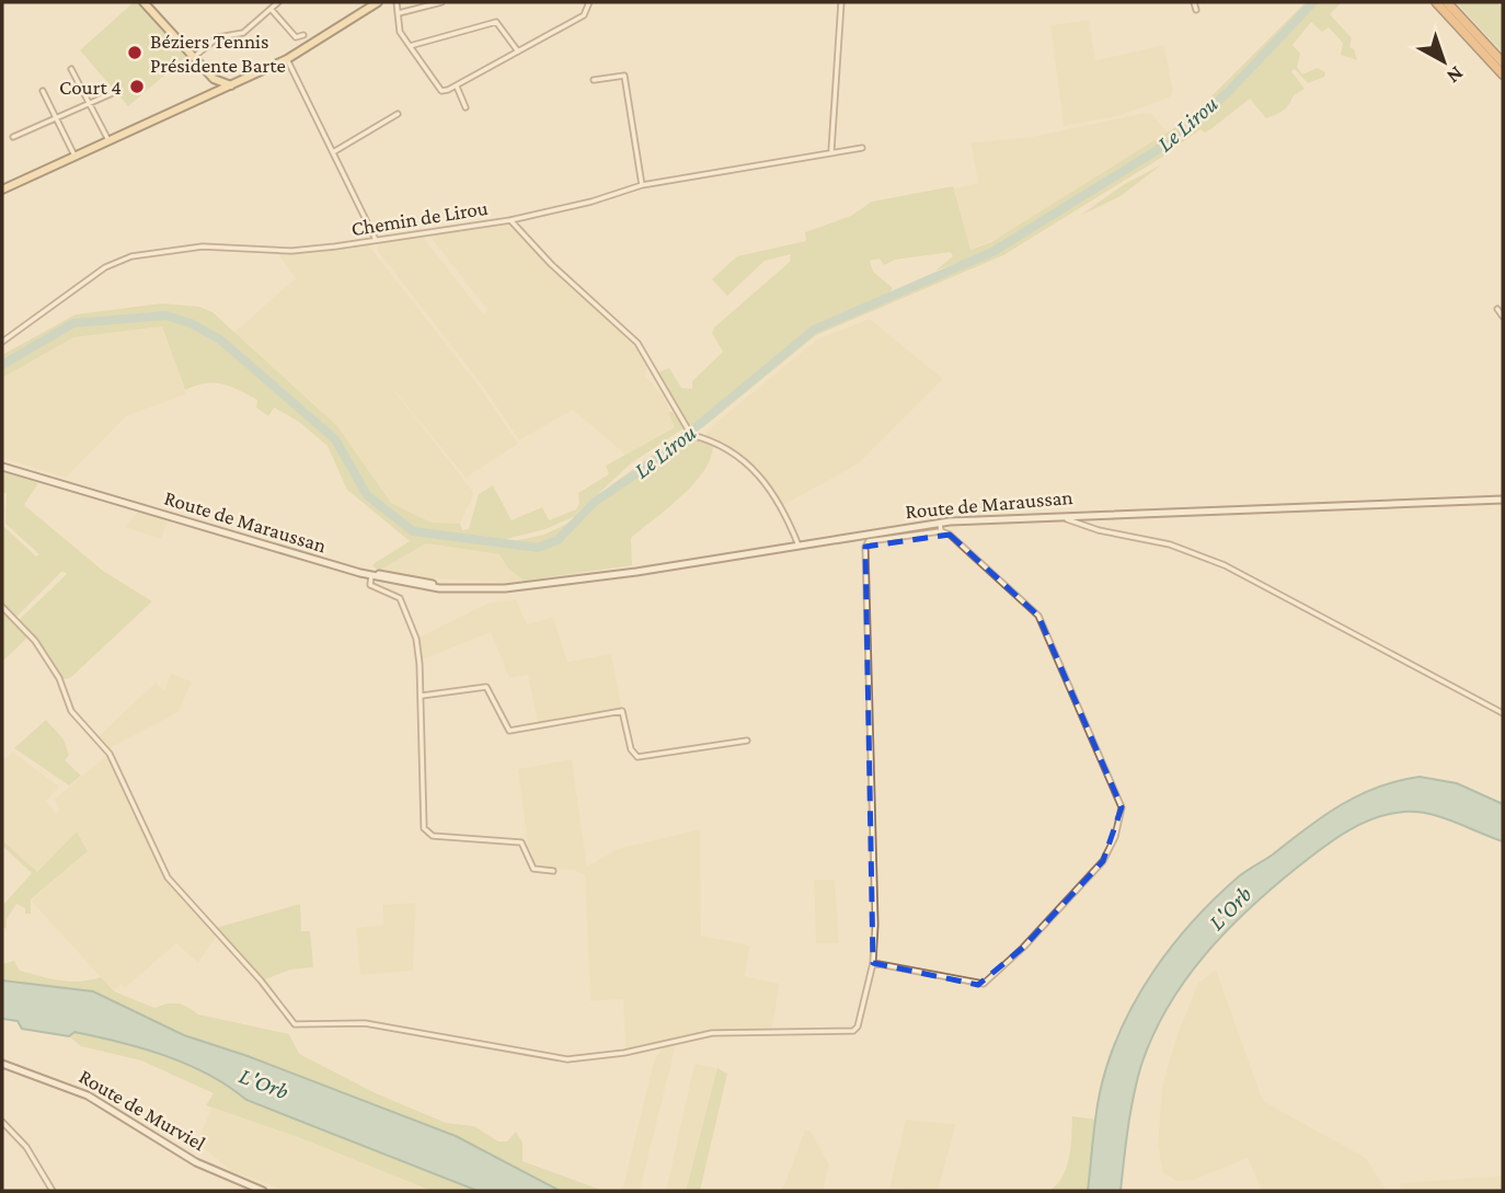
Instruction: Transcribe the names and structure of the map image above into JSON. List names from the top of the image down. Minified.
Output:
{"streets":{"main road":["Route de Maraussan","Route de Murviel"],"street":["Chemin de Lirou"]},"water":["Le Lirou","L'Orb"],"places":["Béziers Tennis Présidente Barte","Court 4"],"north":"bottom right"}
